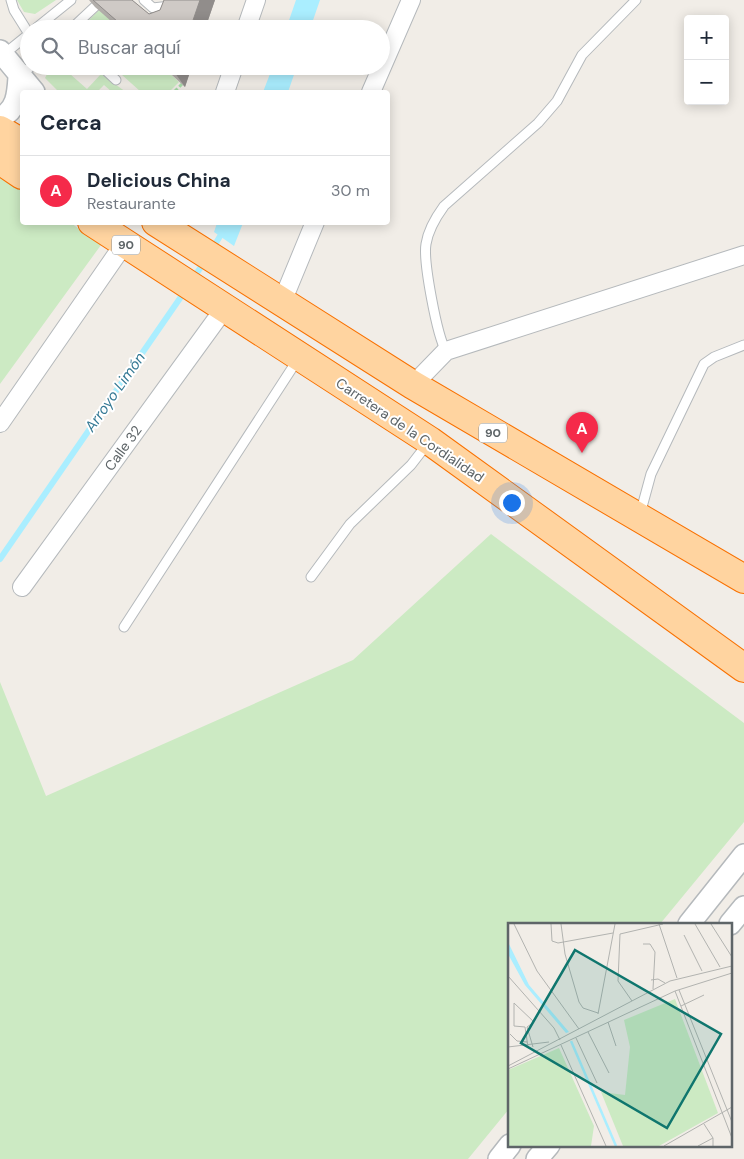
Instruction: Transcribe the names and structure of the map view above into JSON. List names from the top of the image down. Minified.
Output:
{"streets":{"highway":["90","Carretera de la Cordialidad"],"street":["Calle 32"]},"crossings":[["Carretera de la Cordialidad","Calle 32"]],"water":["Arroyo Limón"],"page":{"map_buttons":["+","−"],"search":"Buscar aquí","heading":"Cerca","list":[{"mark":"A","name":"Delicious China","note":"Restaurante","value":"30 m"}],"pins":"A"}}
